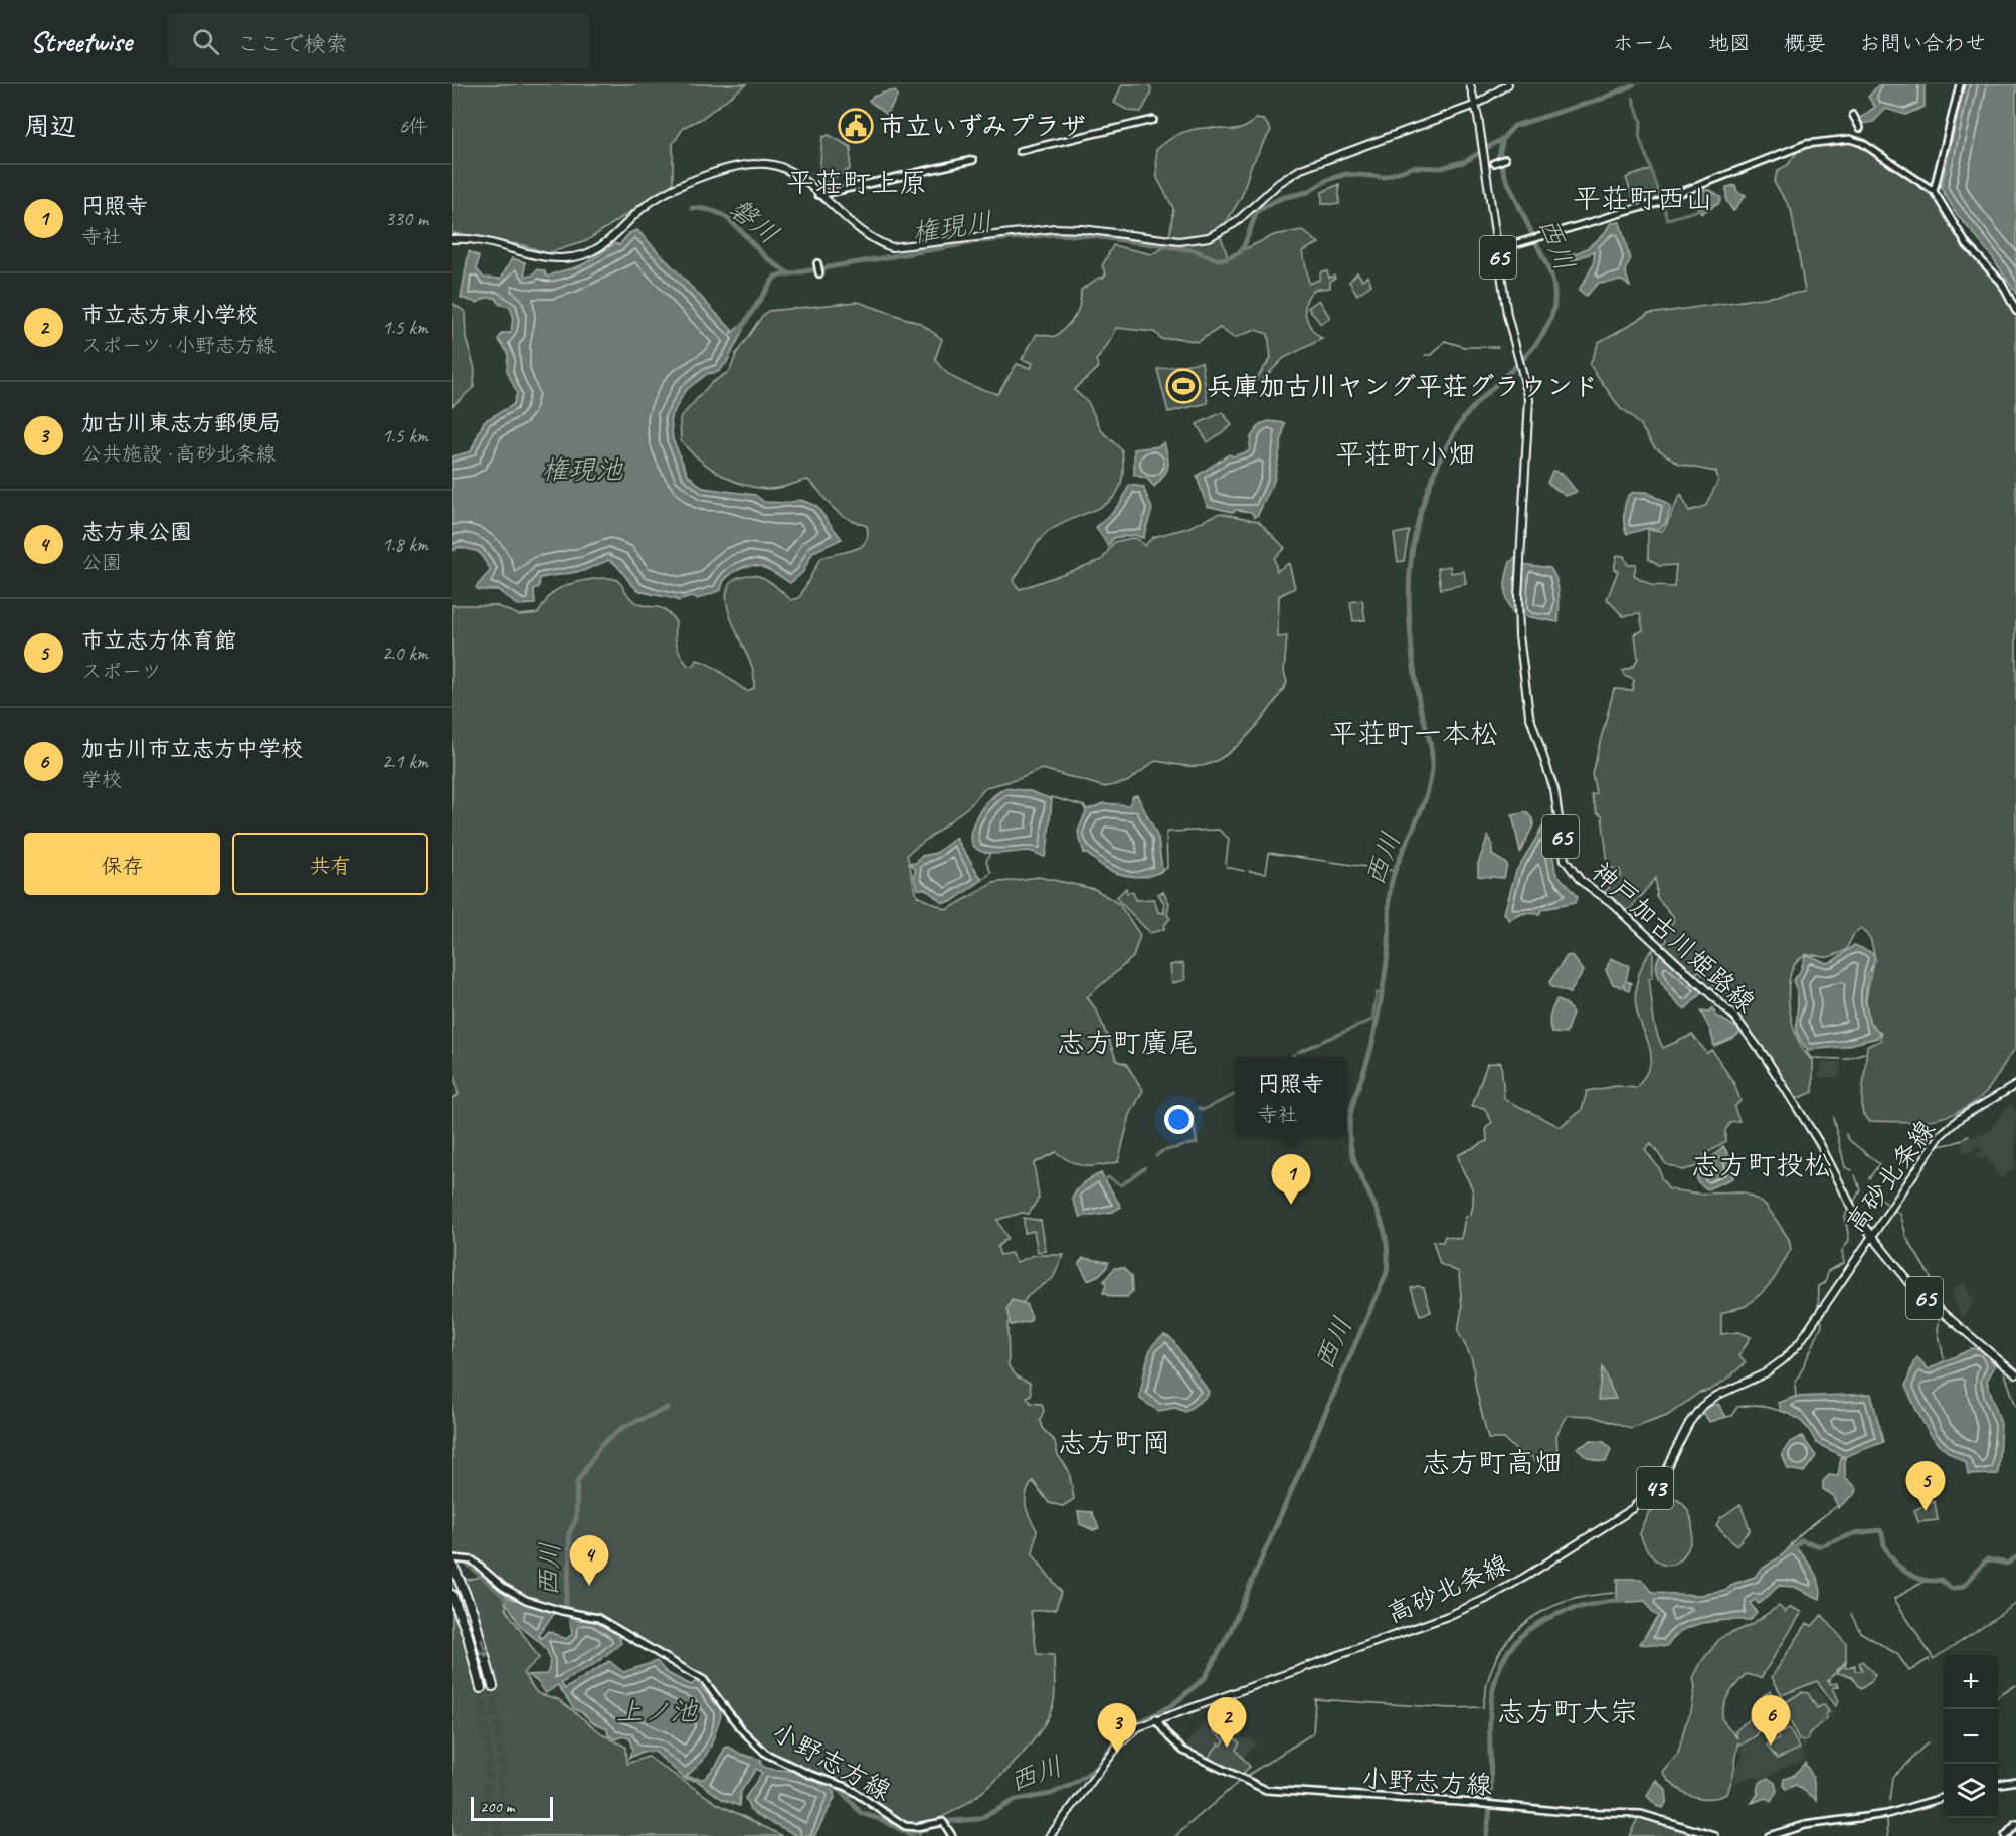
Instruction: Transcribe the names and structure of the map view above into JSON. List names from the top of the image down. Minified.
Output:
{"streets":{"main road":["65","神戸加古川姫路線","高砂北条線","43","小野志方線"]},"crossings":[["神戸加古川姫路線","高砂北条線"],["高砂北条線","小野志方線"]],"districts":["平荘町上原","平荘町西山","平荘町小畑","平荘町一本松","志方町廣尾","志方町投松","志方町岡","志方町高畑","志方町大宗"],"water":["磐川","権現川","西川","権現池","上ノ池"],"places":{"public building":["市立いずみプラザ"],"sports":["兵庫加古川ヤング平荘グラウンド"]},"scale_bar":"200 m","page":{"header":"Streetwise","search":"ここで検索","nav":["ホーム","地図","概要","お問い合わせ"],"heading":["周辺","6件"],"list":[{"mark":"1","name":"円照寺","note":"寺社","value":"330 m"},{"mark":"2","name":"市立志方東小学校","note":"スポーツ · 小野志方線","value":"1.5 km"},{"mark":"3","name":"加古川東志方郵便局","note":"公共施設 · 高砂北条線","value":"1.5 km"},{"mark":"4","name":"志方東公園","note":"公園","value":"1.8 km"},{"mark":"5","name":"市立志方体育館","note":"スポーツ","value":"2.0 km"},{"mark":"6","name":"加古川市立志方中学校","note":"学校","value":"2.1 km"}],"buttons":["保存","共有"],"popup":["円照寺","寺社"],"pins":["1","5","4","6","2","3"],"map_buttons":["+","−"],"scale":"200 m"}}
